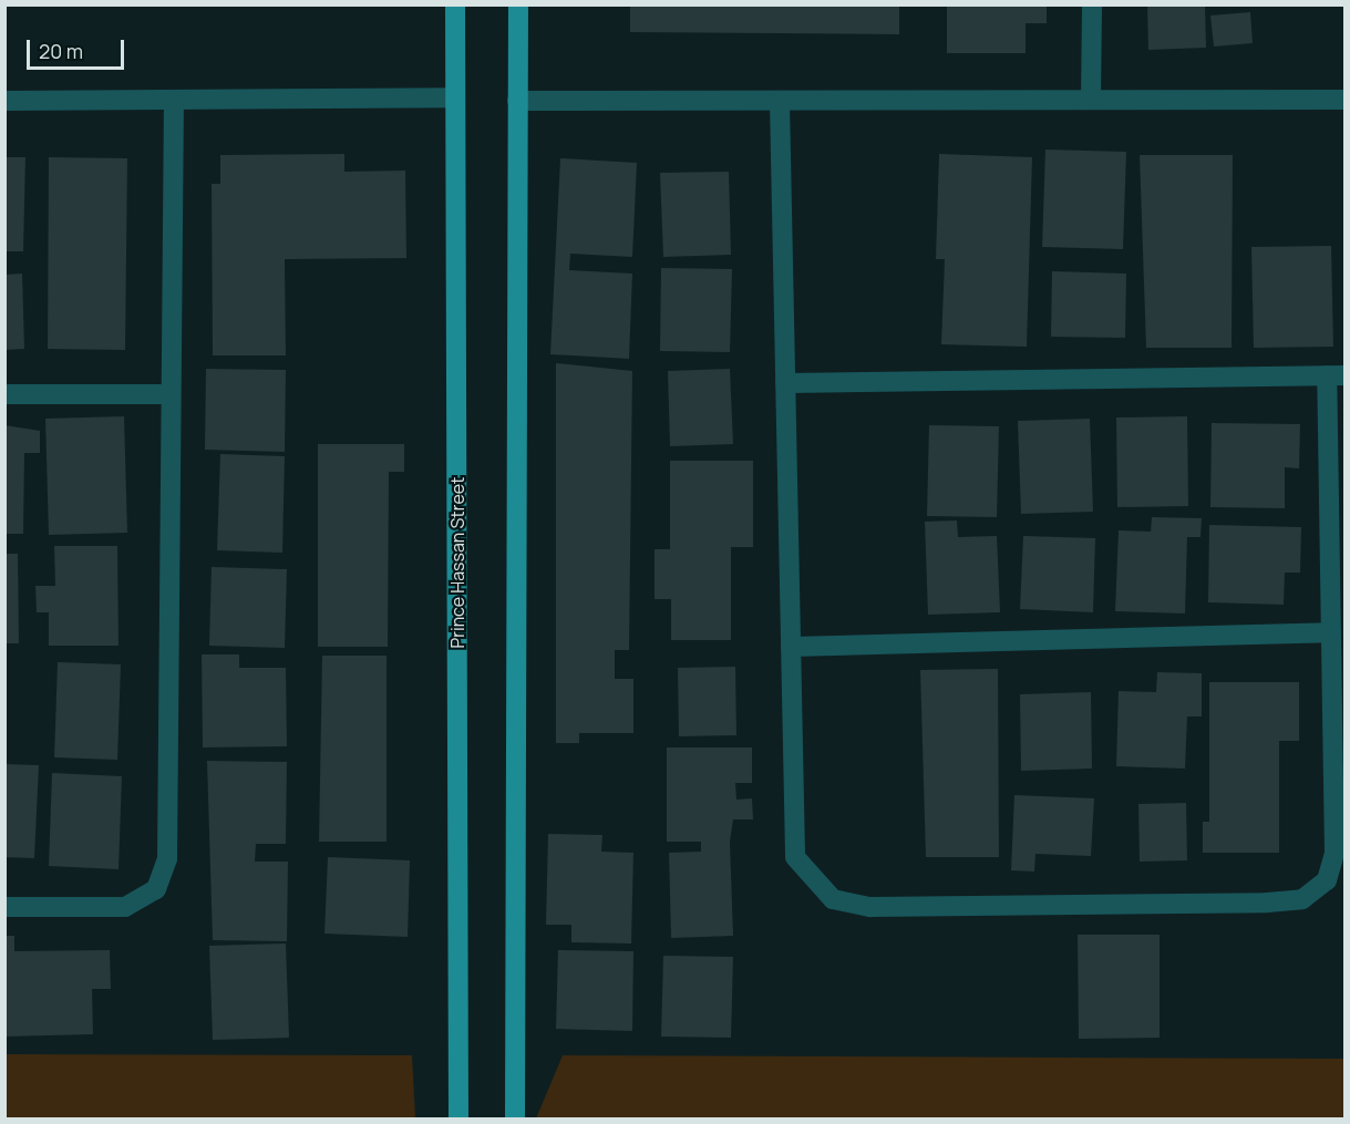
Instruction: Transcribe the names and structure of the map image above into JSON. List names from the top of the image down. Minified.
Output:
{"streets":{"main road":["Prince Hassan Street"]},"scale_bar":"20 m"}
